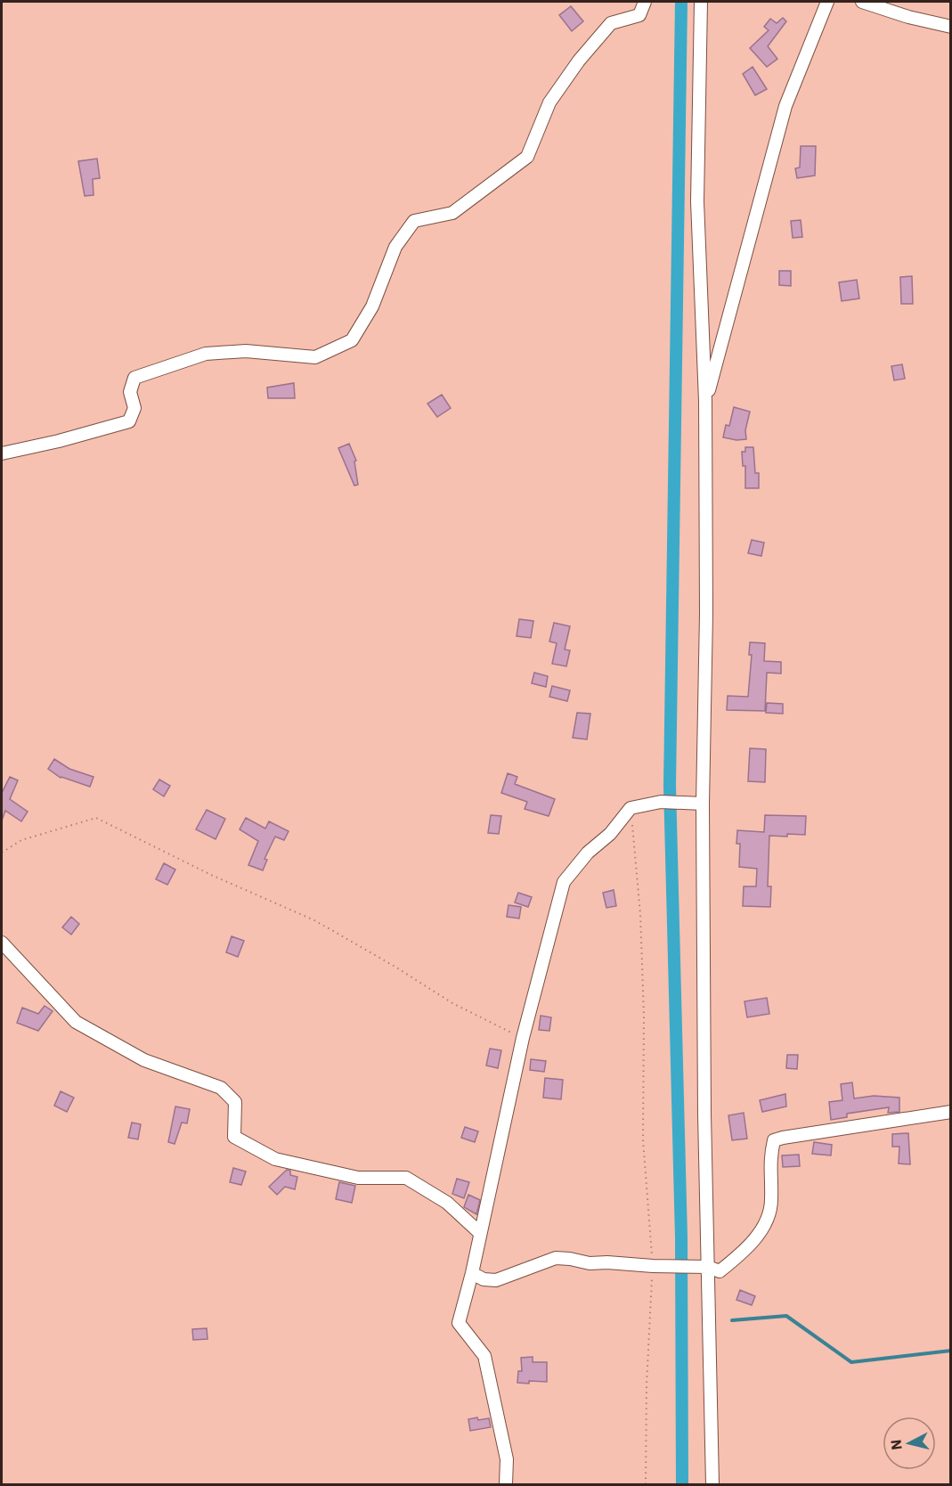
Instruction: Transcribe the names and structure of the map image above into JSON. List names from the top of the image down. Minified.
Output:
{"north":"left"}
